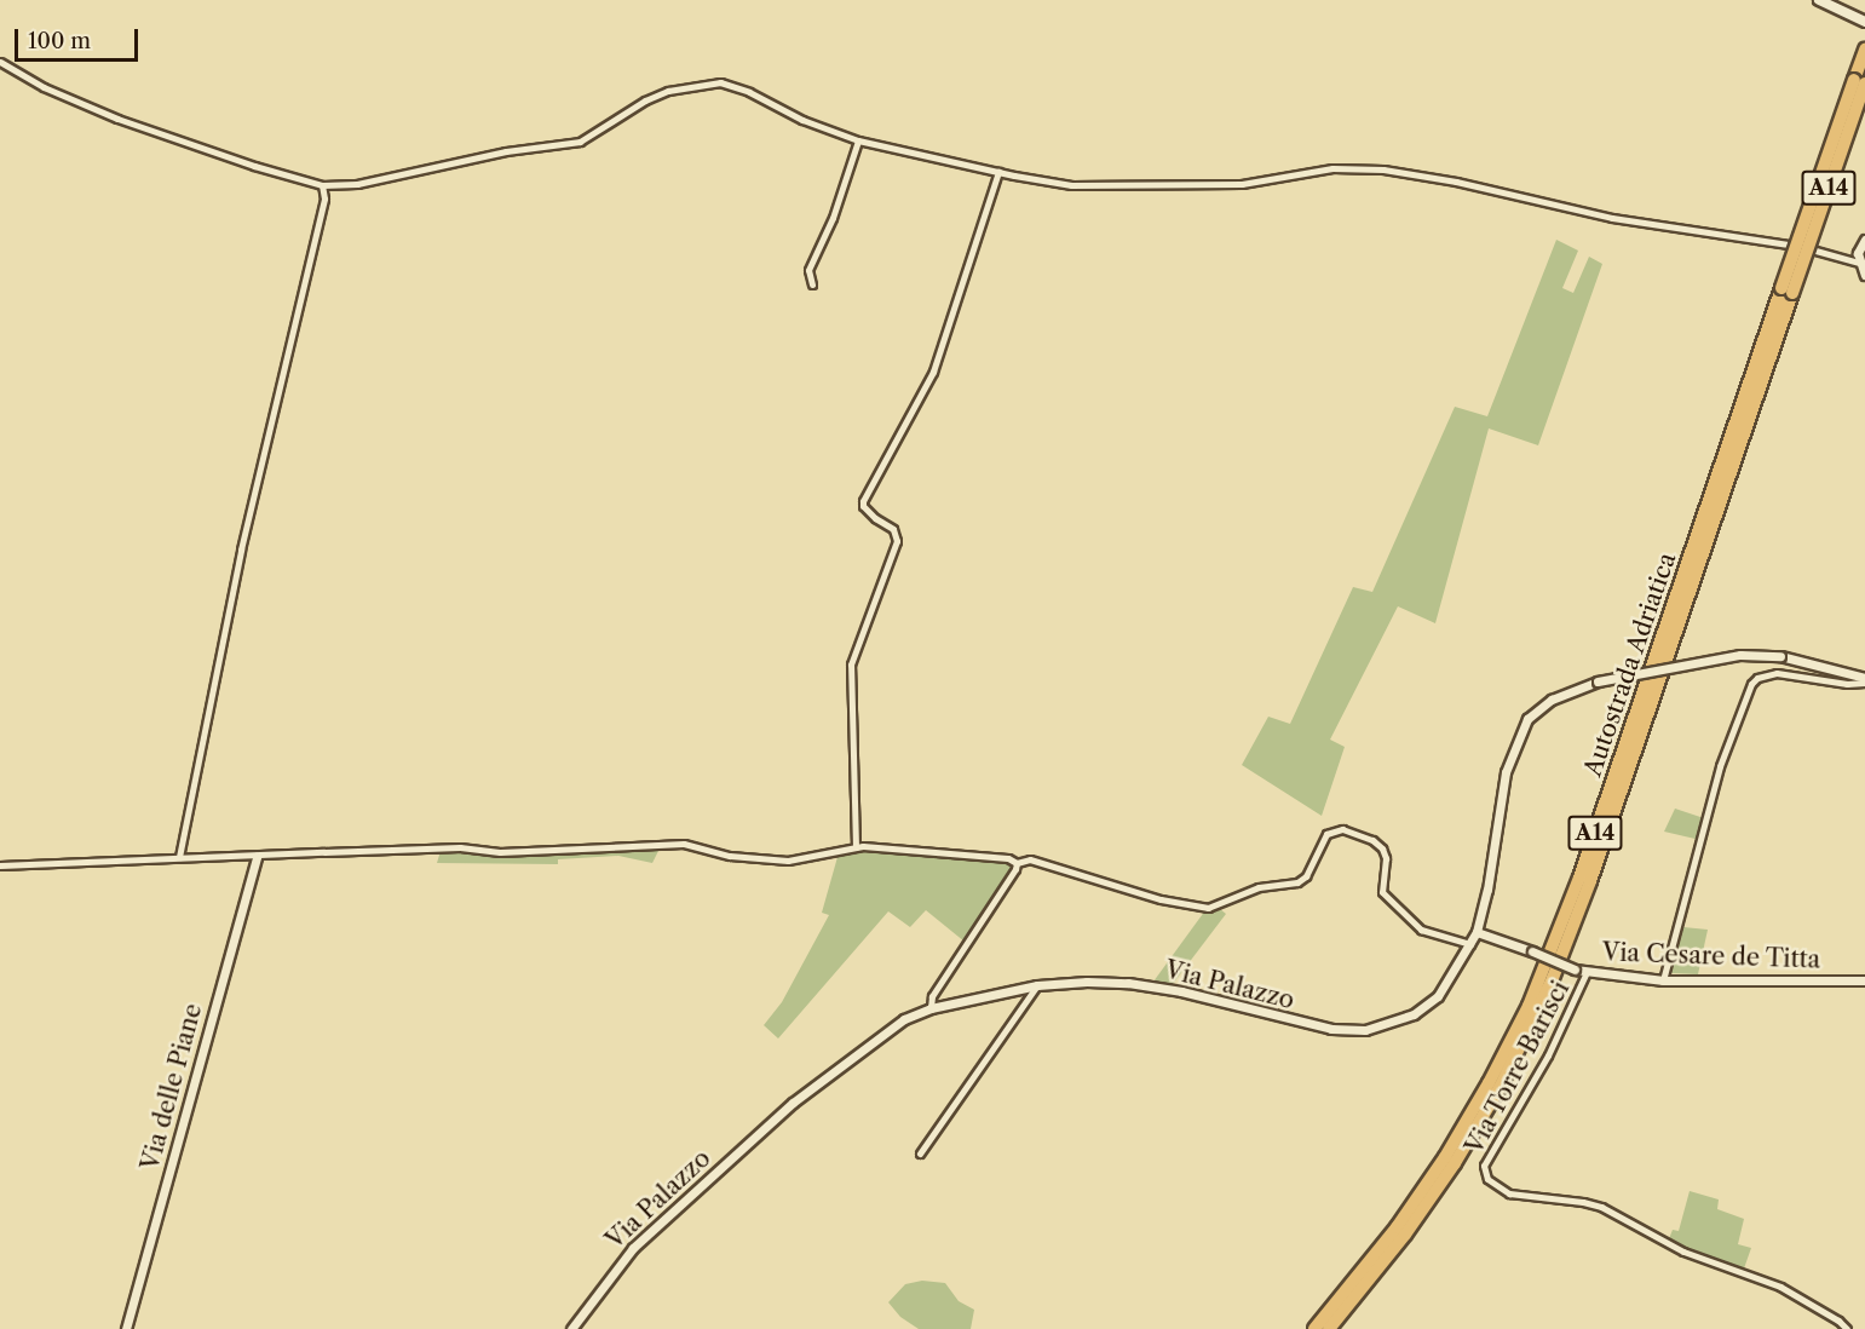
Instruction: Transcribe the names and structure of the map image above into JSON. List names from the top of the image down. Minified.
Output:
{"streets":{"highway":["A14","Autostrada Adriatica"],"street":["Via Cesare de Titta","Via Palazzo","Via Torre Barisci","Via delle Piane"]},"crossings":[["Via Cesare de Titta","Via Palazzo"],["Via Cesare de Titta","Via Torre Barisci"]],"scale_bar":"100 m"}
